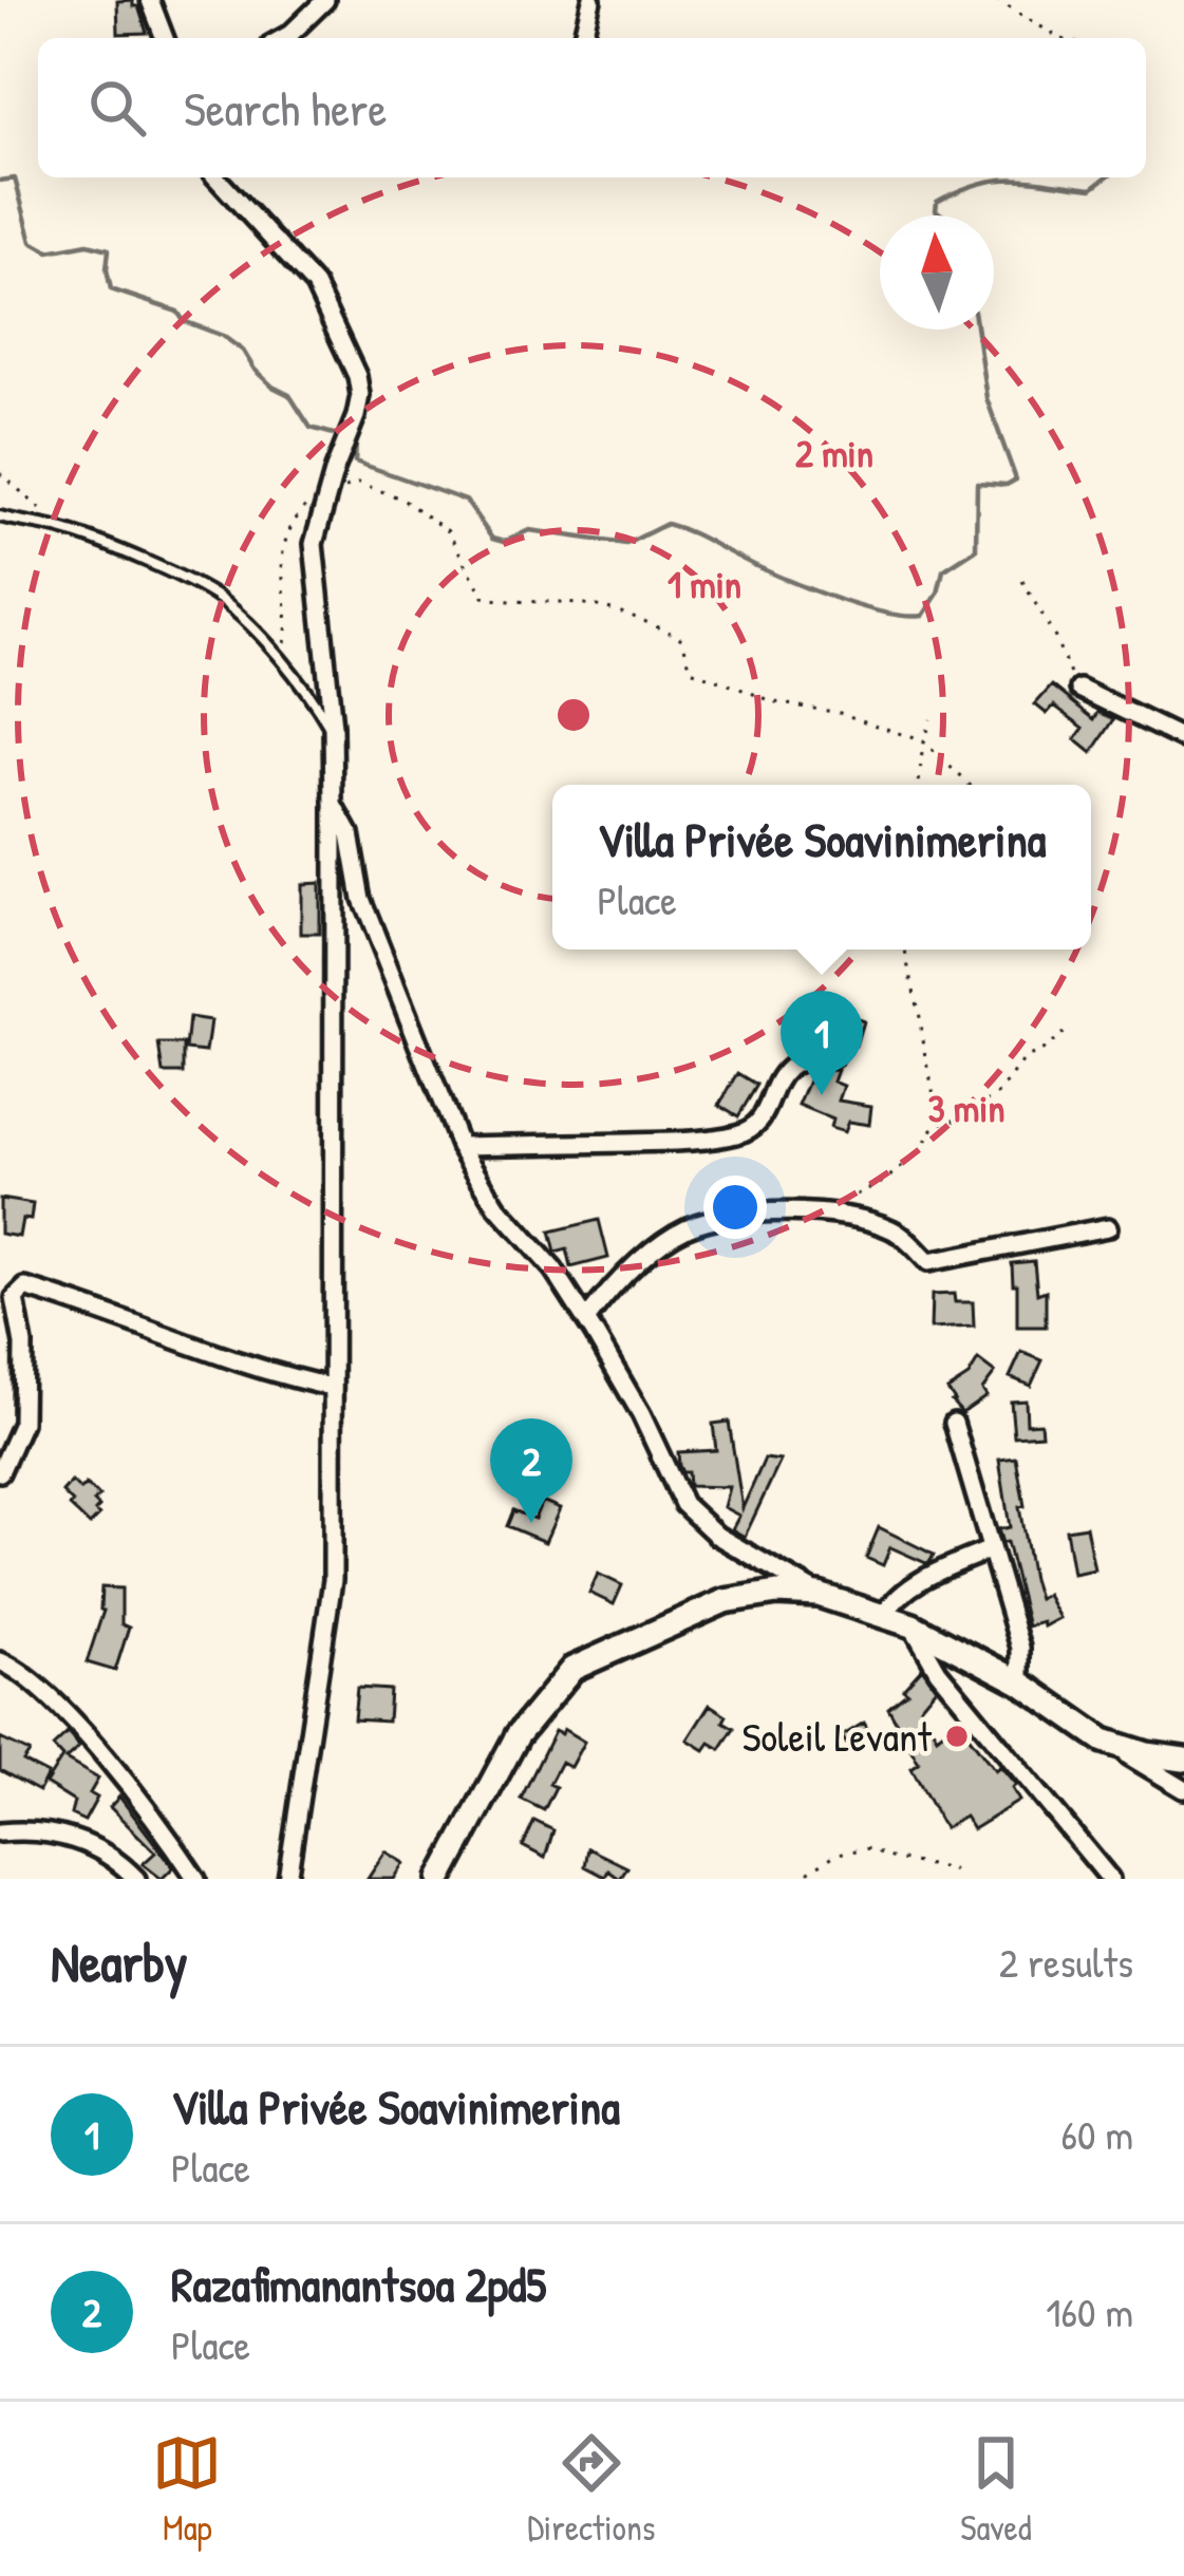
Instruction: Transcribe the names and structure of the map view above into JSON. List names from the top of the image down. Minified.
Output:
{"places":["Soleil Levant"],"north":"top","page":{"search":"Search here","popup":["Villa Privée Soavinimerina","Place"],"pins":["1","2"],"heading":["Nearby","2 results"],"list":[{"mark":"1","name":"Villa Privée Soavinimerina","note":"Place","value":"60 m"},{"mark":"2","name":"Razafimanantsoa 2pd5","note":"Place","value":"160 m"}],"nav":["Map","Directions","Saved"]},"rings":["2 min","1 min","3 min"]}
